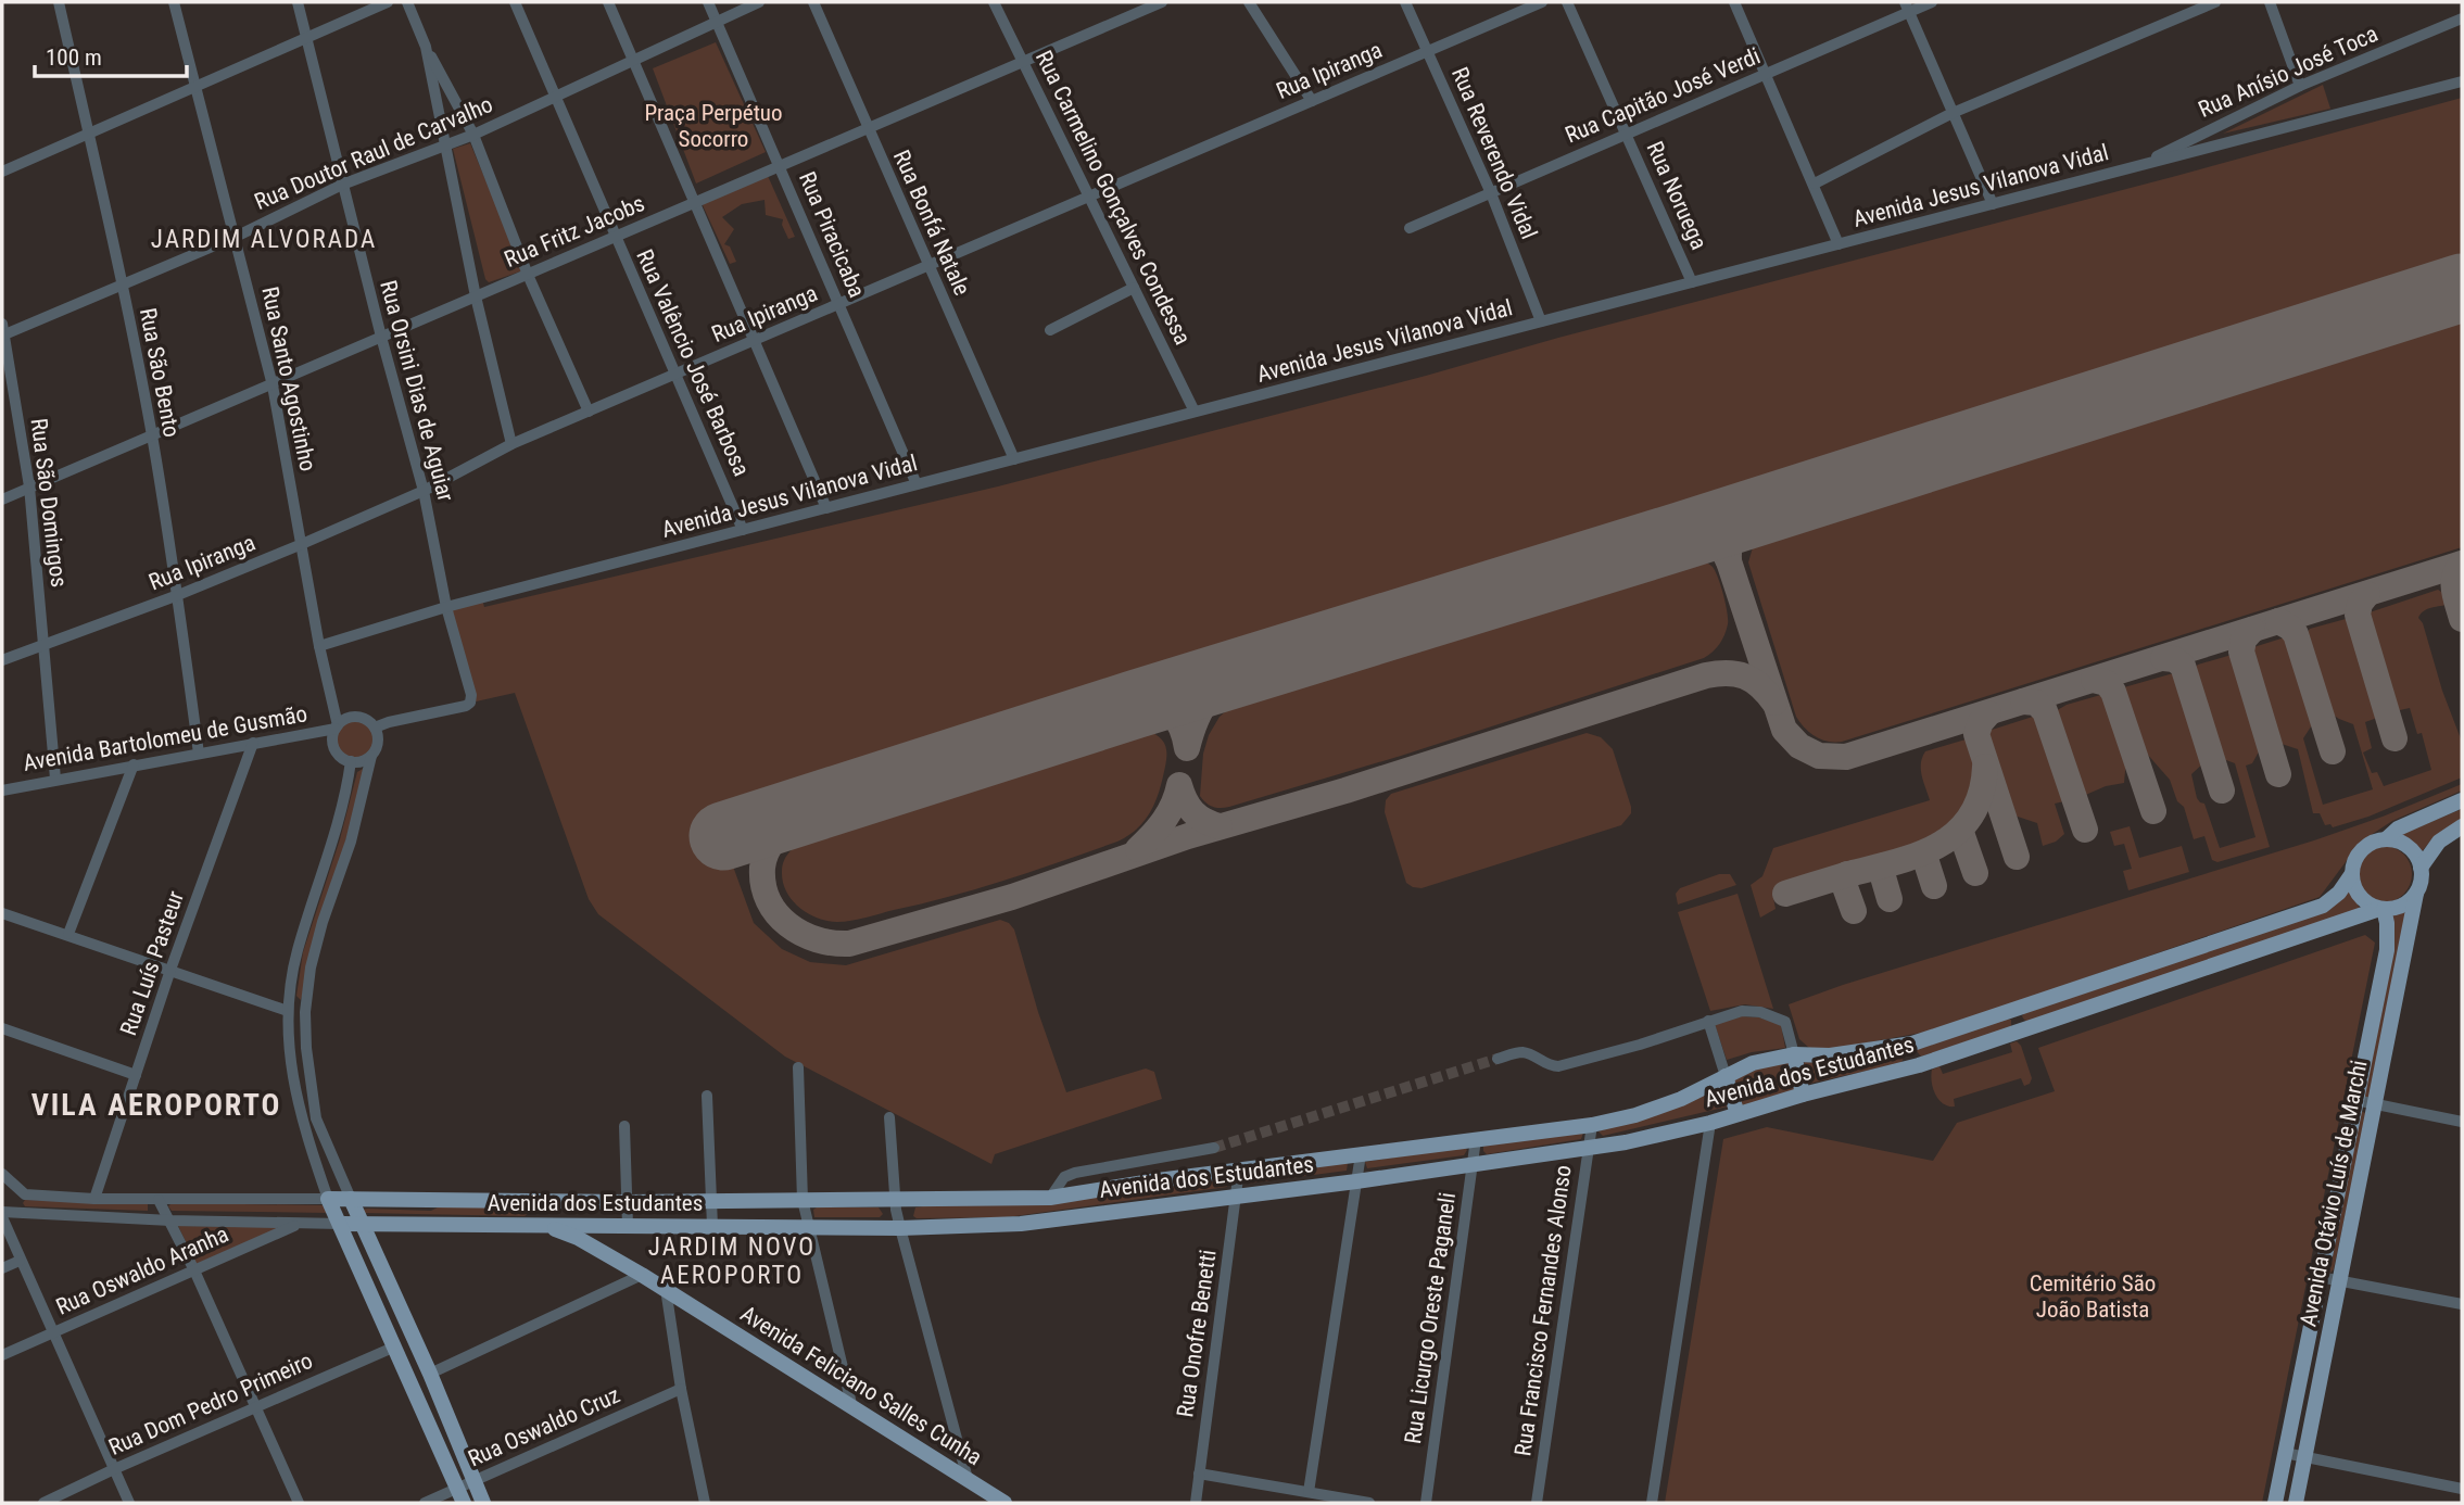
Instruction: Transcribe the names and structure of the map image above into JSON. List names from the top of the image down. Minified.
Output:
{"streets":{"main road":["Avenida dos Estudantes","Avenida Otávio Luís de Marchi","Avenida Feliciano Salles Cunha"],"street":["Rua Ipiranga","Rua Anísio José Toca","Rua Capitão José Verdi","Rua Doutor Raul de Carvalho","Rua Reverendo Vidal","Avenida Jesus Vilanova Vidal","Rua Noruega","Rua Carmelino Gonçalves Condessa","Rua Bonfá Natale","Rua Fritz Jacobs","Rua Piracicaba","Rua Valêncio José Barbosa","Rua São Bento","Rua Santo Agostinho","Rua Orsini Dias de Aguiar","Rua São Domingos","Avenida Bartolomeu de Gusmão","Rua Luís Pasteur","Rua Oswaldo Aranha","Rua Francisco Fernandes Alonso","Rua Licurgo Oreste Paganeli","Rua Onofre Benetti","Rua Dom Pedro Primeiro","Rua Oswaldo Cruz"]},"crossings":[["Rua Ipiranga","Rua Reverendo Vidal"],["Rua Ipiranga","Rua Carmelino Gonçalves Condessa"],["Rua Ipiranga","Rua Bonfá Natale"],["Rua Ipiranga","Rua Piracicaba"],["Rua Ipiranga","Rua Valêncio José Barbosa"],["Rua Ipiranga","Rua São Bento"],["Rua Ipiranga","Rua Santo Agostinho"],["Rua Ipiranga","Rua Orsini Dias de Aguiar"],["Rua Ipiranga","Rua São Domingos"],["Rua Anísio José Toca","Avenida Jesus Vilanova Vidal"],["Rua Capitão José Verdi","Rua Reverendo Vidal"],["Rua Capitão José Verdi","Rua Noruega"],["Rua Doutor Raul de Carvalho","Rua Piracicaba"],["Rua Doutor Raul de Carvalho","Rua Valêncio José Barbosa"],["Rua Doutor Raul de Carvalho","Rua São Bento"],["Rua Doutor Raul de Carvalho","Rua Santo Agostinho"],["Rua Doutor Raul de Carvalho","Rua Orsini Dias de Aguiar"],["Rua Doutor Raul de Carvalho","Rua São Domingos"],["Rua Reverendo Vidal","Avenida Jesus Vilanova Vidal"],["Avenida Jesus Vilanova Vidal","Rua Noruega"],["Avenida Jesus Vilanova Vidal","Rua Carmelino Gonçalves Condessa"],["Avenida Jesus Vilanova Vidal","Rua Bonfá Natale"],["Avenida Jesus Vilanova Vidal","Rua Piracicaba"],["Avenida Jesus Vilanova Vidal","Rua Valêncio José Barbosa"],["Avenida Jesus Vilanova Vidal","Rua Santo Agostinho"],["Avenida Jesus Vilanova Vidal","Rua Orsini Dias de Aguiar"],["Rua Carmelino Gonçalves Condessa","Rua Fritz Jacobs"],["Rua Bonfá Natale","Rua Fritz Jacobs"],["Rua Fritz Jacobs","Rua Piracicaba"],["Rua Fritz Jacobs","Rua Valêncio José Barbosa"],["Rua Fritz Jacobs","Rua São Bento"],["Rua Fritz Jacobs","Rua Santo Agostinho"],["Rua Fritz Jacobs","Rua Orsini Dias de Aguiar"],["Rua Fritz Jacobs","Rua São Domingos"],["Rua São Bento","Avenida Bartolomeu de Gusmão"],["Rua Santo Agostinho","Rua Orsini Dias de Aguiar"],["Rua Santo Agostinho","Avenida Bartolomeu de Gusmão"],["Rua Orsini Dias de Aguiar","Avenida Bartolomeu de Gusmão"],["Rua São Domingos","Avenida Bartolomeu de Gusmão"],["Avenida Bartolomeu de Gusmão","Rua Luís Pasteur"],["Rua Luís Pasteur","Avenida dos Estudantes"],["Avenida dos Estudantes","Avenida Otávio Luís de Marchi"],["Avenida dos Estudantes","Rua Oswaldo Aranha"],["Avenida dos Estudantes","Rua Francisco Fernandes Alonso"],["Avenida dos Estudantes","Rua Licurgo Oreste Paganeli"],["Avenida dos Estudantes","Rua Onofre Benetti"],["Avenida dos Estudantes","Avenida Feliciano Salles Cunha"]],"districts":["JARDIM ALVORADA","VILA AEROPORTO","JARDIM NOVO AEROPORTO"],"parks":["Praça Perpétuo Socorro","Cemitério São João Batista"],"scale_bar":"100 m"}
